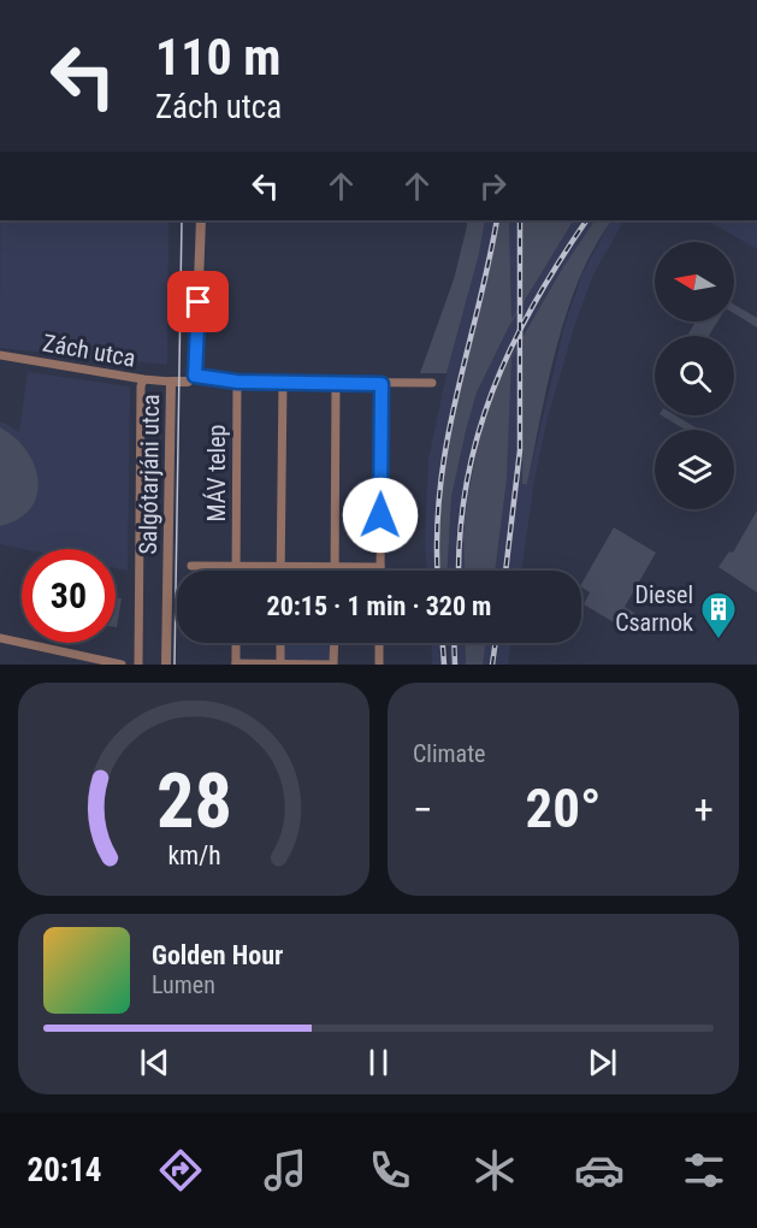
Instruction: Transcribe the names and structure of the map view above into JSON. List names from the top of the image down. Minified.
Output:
{"streets":{"street":["Zách utca","MÁV telep","Salgótarjáni utca"]},"crossings":[["Zách utca","Salgótarjáni utca"]],"places":{"building":["Diesel Csarnok"]},"north":"left","page":{"turn":["110 m","Zách utca"],"limit":"30","trip":"20:15 · 1 min · 320 m","tile":"Climate","heat":["−","20°","+"],"song":["Golden Hour","Lumen"],"tabs":"20:14","gauge":["28","km/h"]}}
